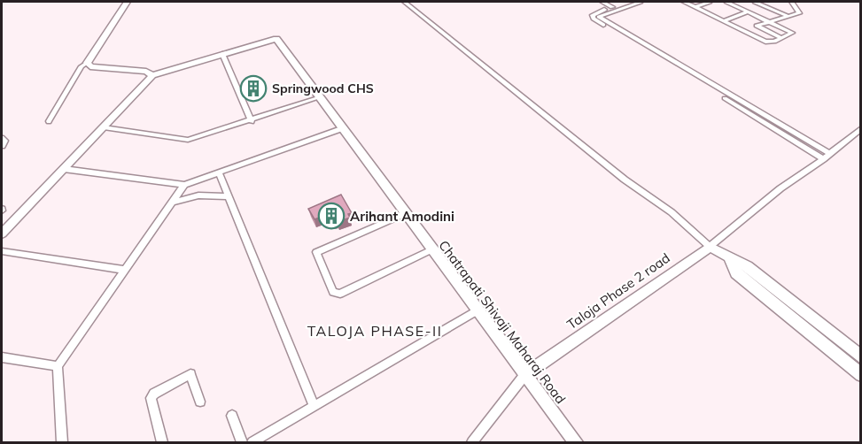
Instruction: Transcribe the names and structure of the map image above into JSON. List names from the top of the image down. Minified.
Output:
{"streets":{"street":["Taloja Phase 2 road","Chatrapati Shivaji Maharaj Road"]},"crossings":[["Taloja Phase 2 road","Chatrapati Shivaji Maharaj Road"]],"districts":["TALOJA PHASE-II"],"places":{"building":["Springwood CHS","Arihant Amodini"]}}
